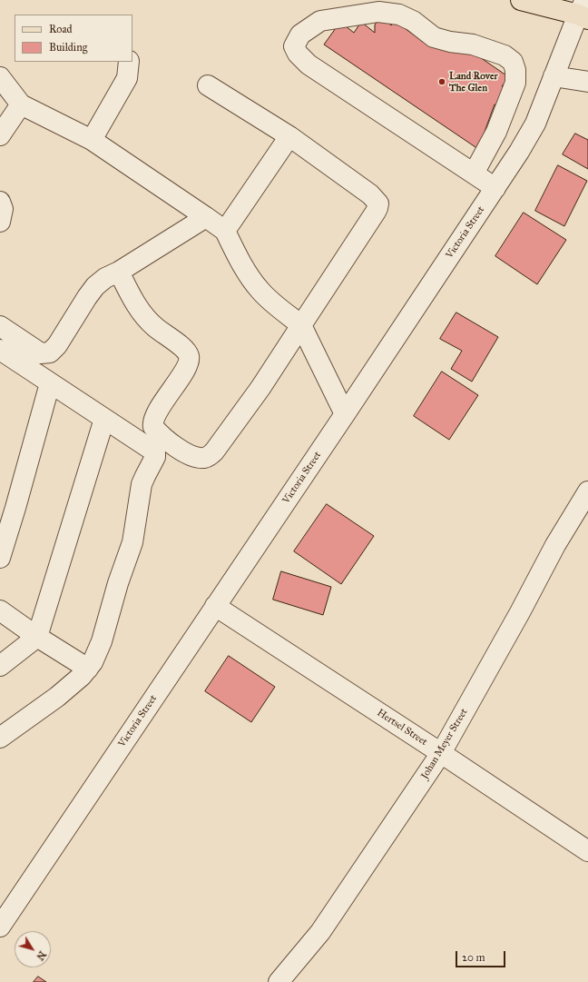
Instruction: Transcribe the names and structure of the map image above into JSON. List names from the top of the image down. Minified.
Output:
{"streets":{"street":["Victoria Street","Hertsel Street","Johan Meyer Street"]},"crossings":[["Victoria Street","Hertsel Street"],["Hertsel Street","Johan Meyer Street"]],"places":["Land Rover The Glen"],"legend":["Road","Building"],"scale_bar":"20 m","north":"bottom right"}
